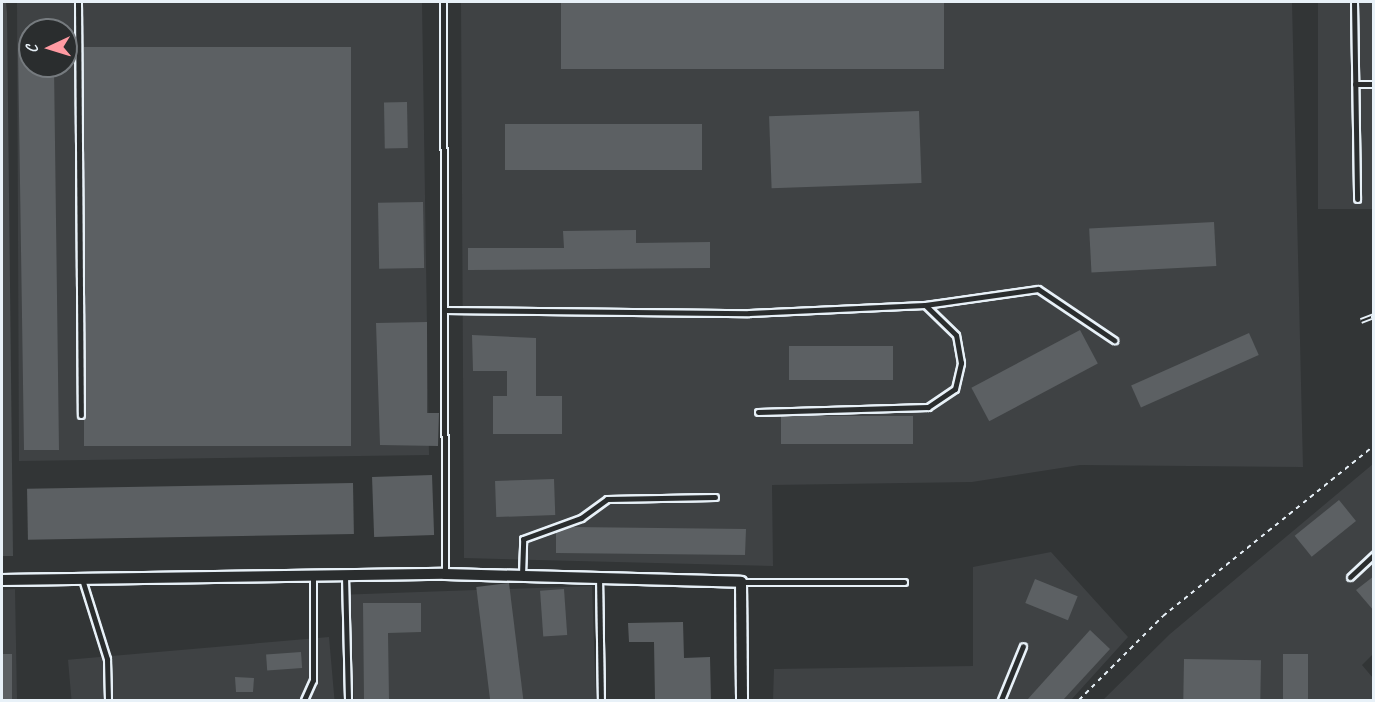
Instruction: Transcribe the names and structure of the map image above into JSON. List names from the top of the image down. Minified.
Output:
{"north":"left"}
